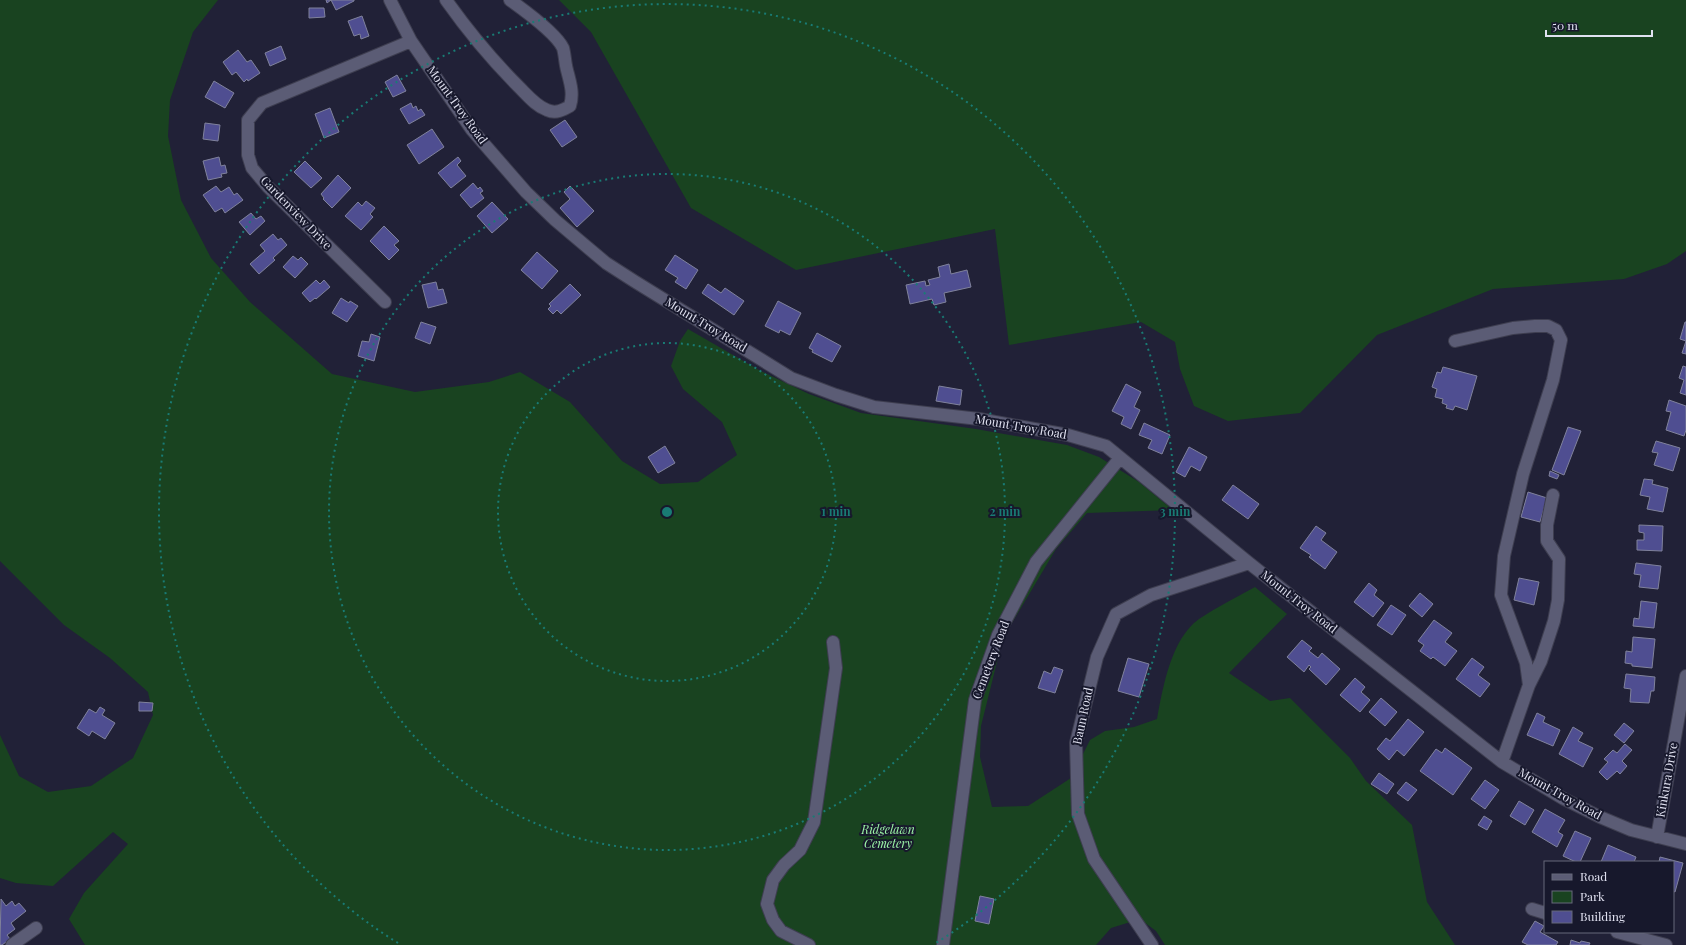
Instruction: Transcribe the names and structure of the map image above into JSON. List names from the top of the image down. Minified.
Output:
{"streets":{"street":["Mount Troy Road","Gardenview Drive","Cemetery Road","Baun Road","Kinkura Drive"]},"crossings":[["Mount Troy Road","Gardenview Drive"],["Mount Troy Road","Cemetery Road"],["Mount Troy Road","Baun Road"],["Mount Troy Road","Kinkura Drive"]],"parks":["Ridgelawn Cemetery"],"legend":["Road","Park","Building"],"scale_bar":"50 m","rings":["1 min","2 min","3 min"]}
